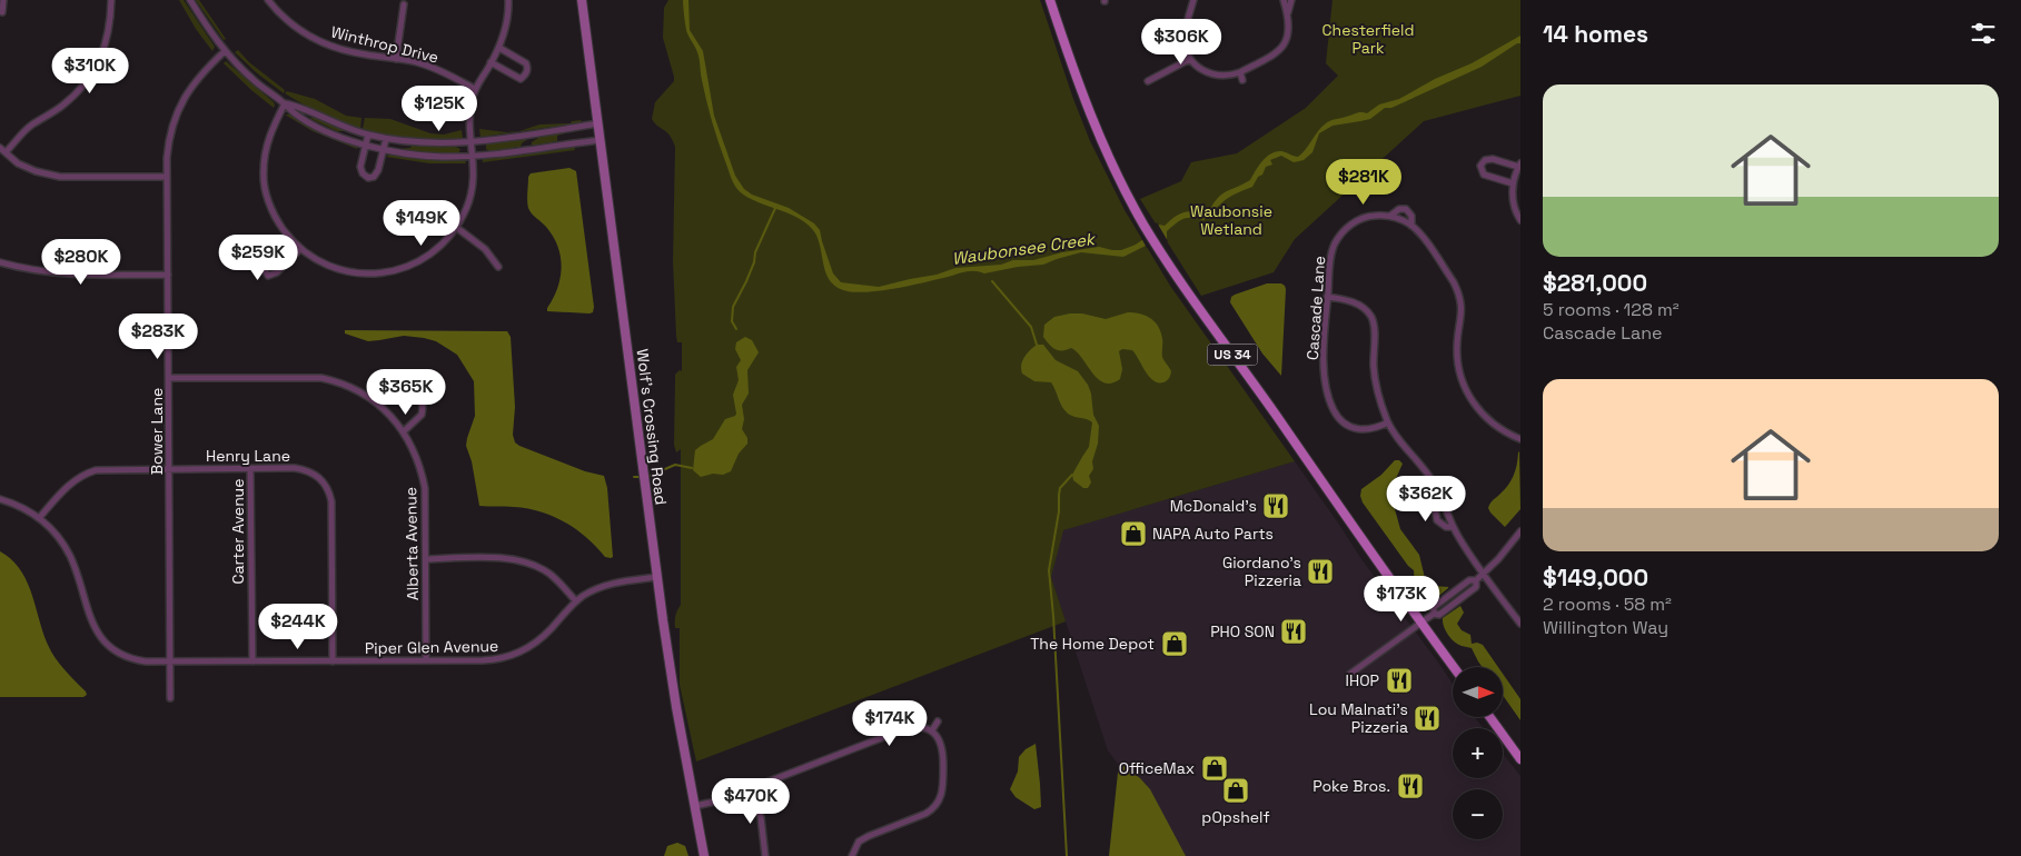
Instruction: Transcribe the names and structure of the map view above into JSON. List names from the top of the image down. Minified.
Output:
{"streets":{"main road":["US 34","Wolf's Crossing Road"],"street":["Winthrop Drive","Cascade Lane","Bower Lane","Henry Lane","Carter Avenue","Alberta Avenue","Piper Glen Avenue"]},"crossings":[["Wolf's Crossing Road","Piper Glen Avenue"],["Bower Lane","Henry Lane"],["Bower Lane","Alberta Avenue"],["Bower Lane","Piper Glen Avenue"],["Henry Lane","Carter Avenue"],["Henry Lane","Piper Glen Avenue"],["Carter Avenue","Piper Glen Avenue"],["Alberta Avenue","Piper Glen Avenue"]],"water":["Waubonsee Creek"],"parks":["Chesterfield Park","Waubonsie Wetland"],"places":{"restaurant":["McDonald's","Giordano's Pizzeria","PHO SON","IHOP","Lou Malnati's Pizzeria","Poke Bros."],"shop":["NAPA Auto Parts","The Home Depot","OfficeMax","pOpshelf"]},"north":"right","page":{"heading":"14 homes","price":["$306K","$310K","$125K","$281K","$149K","$259K","$280K","$283K","$365K","$362K","$173K","$244K","$174K","$470K"],"list":[{"name":"$281,000","note":"5 rooms · 128 m² · Cascade Lane"},{"name":"$149,000","note":"2 rooms · 58 m² · Willington Way"}],"map_buttons":["+","−"]}}
